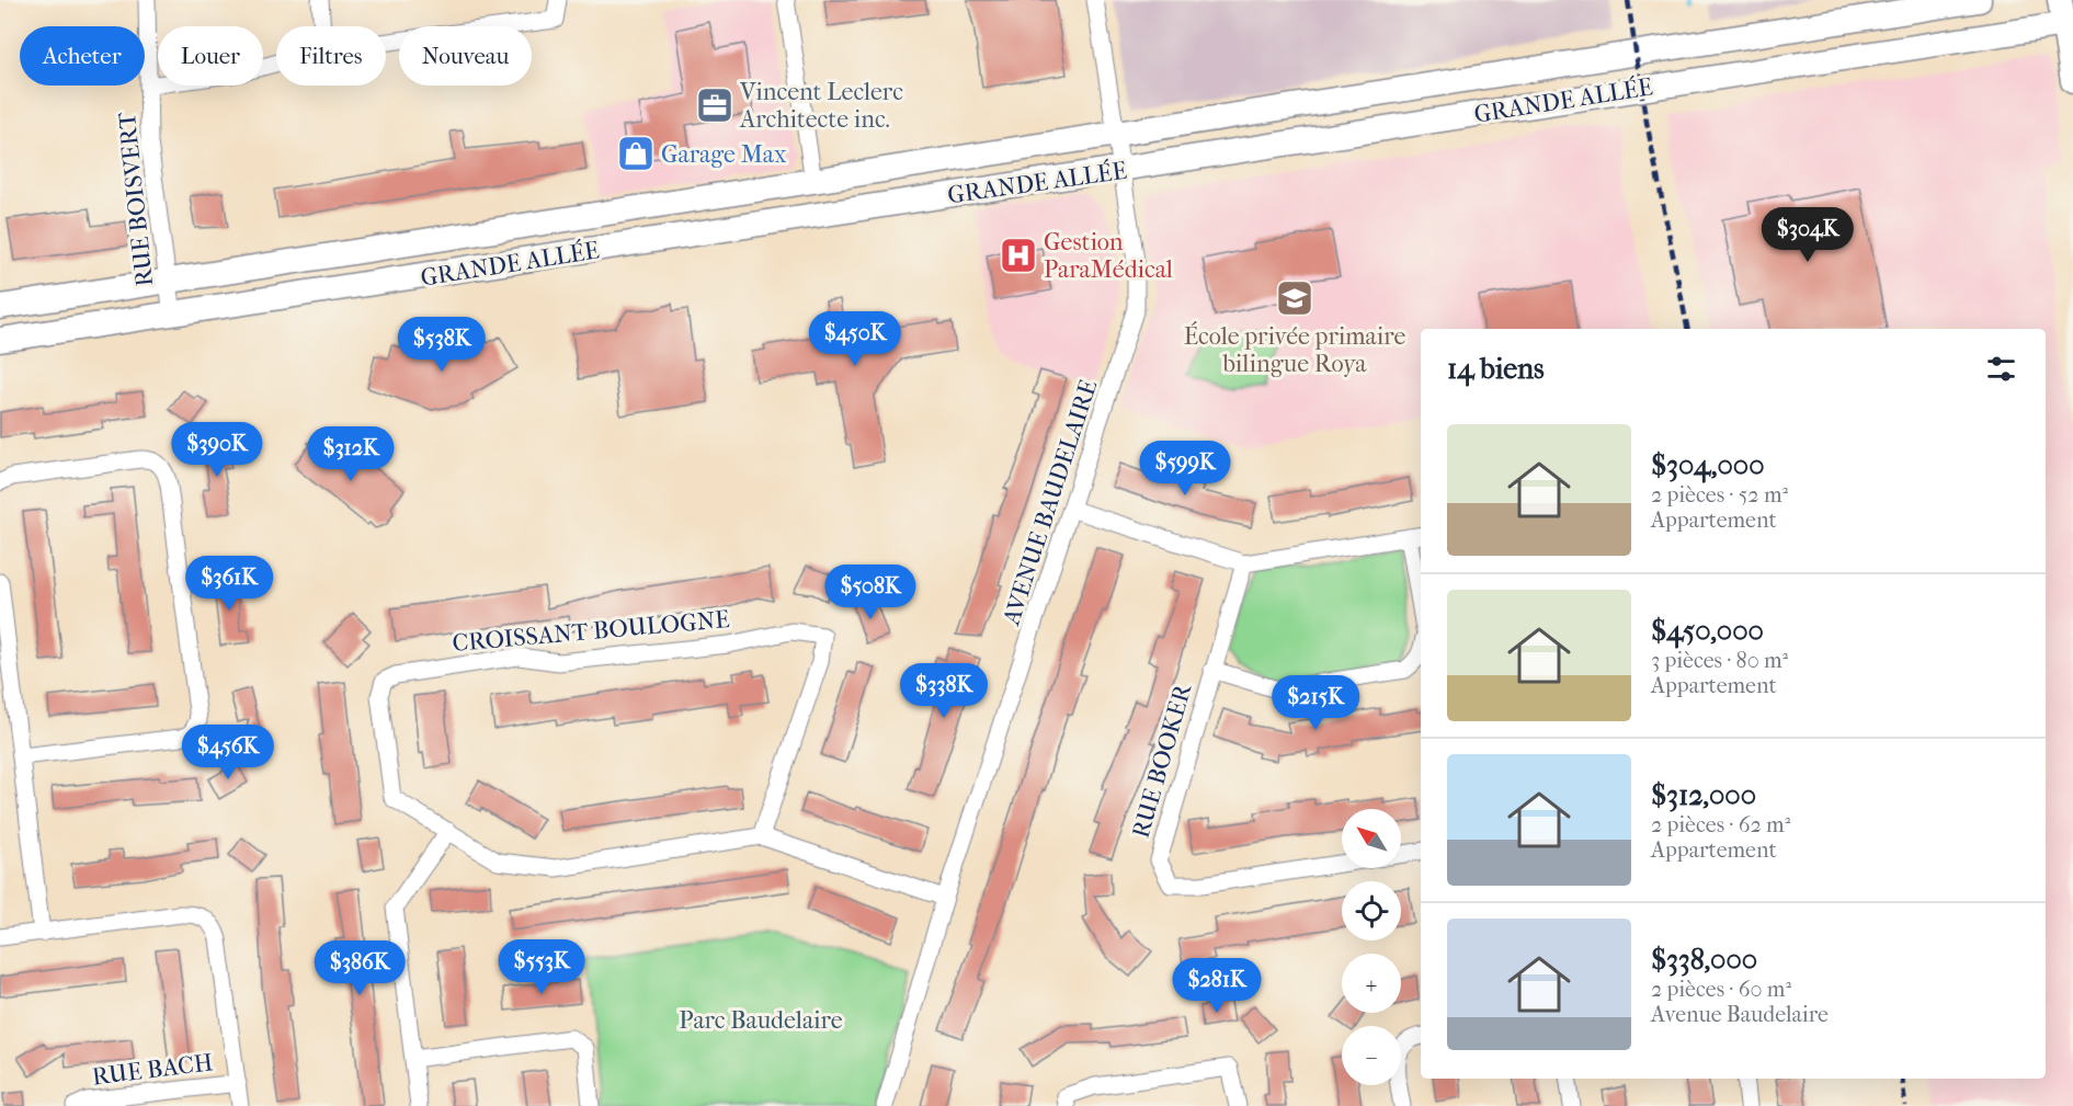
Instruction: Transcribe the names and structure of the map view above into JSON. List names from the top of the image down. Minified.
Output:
{"streets":{"main road":["GRANDE ALLÉE"],"street":["RUE BOISVERT","AVENUE BAUDELAIRE","CROISSANT BOULOGNE","RUE BOOKER","RUE BACH"]},"crossings":[["GRANDE ALLÉE","RUE BOISVERT"],["GRANDE ALLÉE","AVENUE BAUDELAIRE"],["AVENUE BAUDELAIRE","CROISSANT BOULOGNE"]],"parks":["Parc Baudelaire"],"places":{"office":["Vincent Leclerc Architecte inc."],"shop":["Garage Max"],"hospital":["Gestion ParaMédical"],"school or university":["École privée primaire bilingue Roya"]},"north":"top left","page":{"chip":["Acheter","Louer","Filtres","Nouveau"],"price":["$304K","$450K","$538K","$390K","$312K","$599K","$361K","$508K","$338K","$215K","$456K","$553K","$386K","$281K"],"heading":"14 biens","list":[{"name":"$304,000","note":"2 pièces · 52 m² · Appartement"},{"name":"$450,000","note":"3 pièces · 80 m² · Appartement"},{"name":"$312,000","note":"2 pièces · 62 m² · Appartement"},{"name":"$338,000","note":"2 pièces · 60 m² · Avenue Baudelaire"}],"map_buttons":["+","−"]}}
